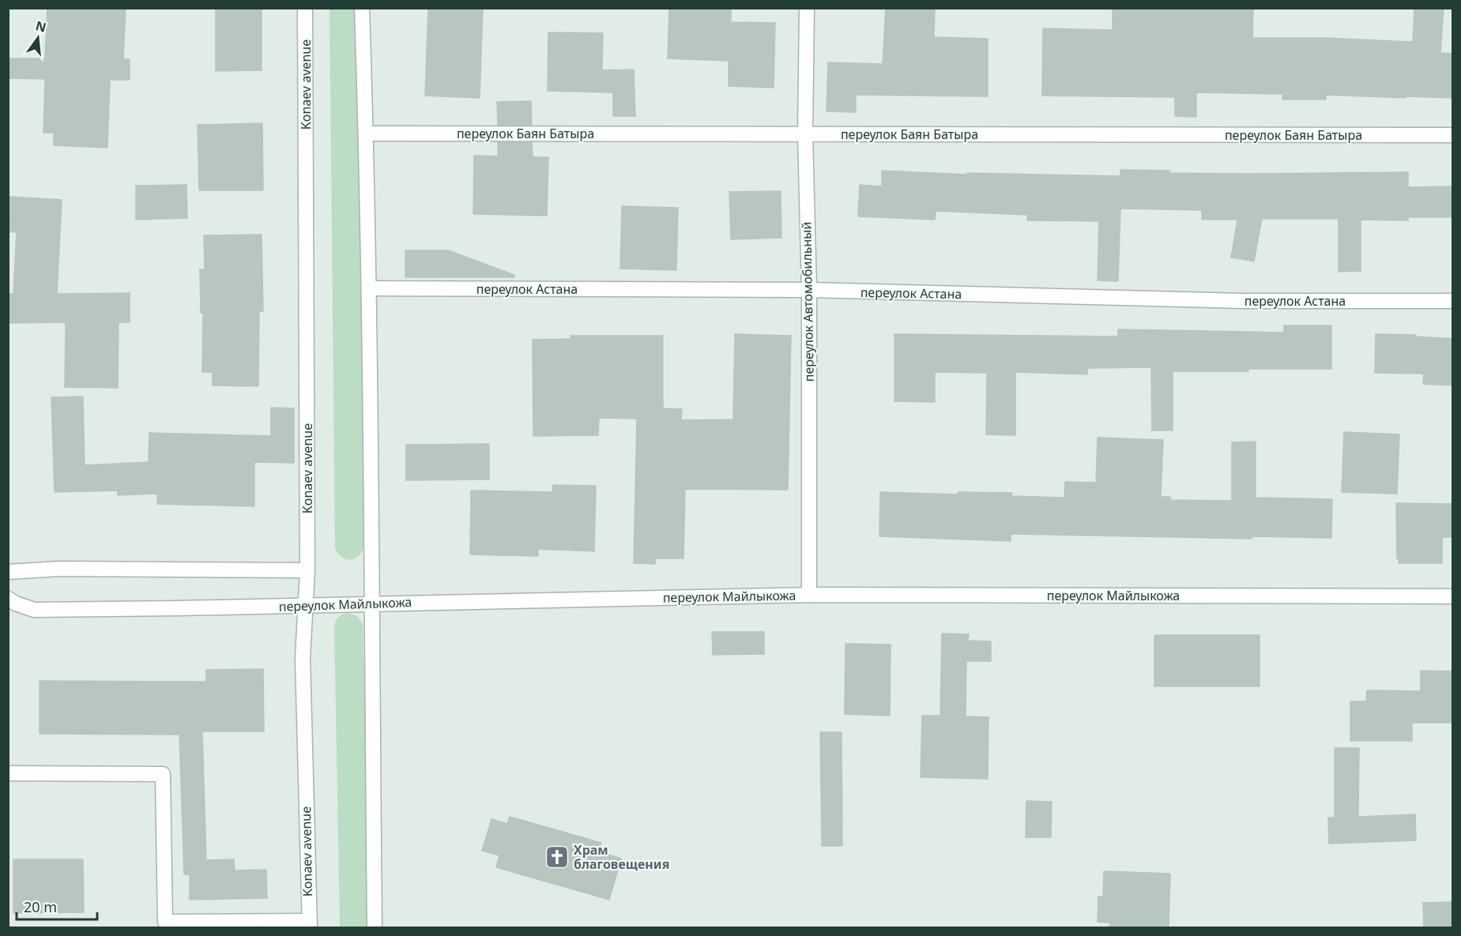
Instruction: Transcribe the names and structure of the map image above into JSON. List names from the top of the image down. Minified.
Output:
{"streets":{"street":["Konaev avenue","переулок Баян Батыра","переулок Астана","переулок Автомобильный","переулок Майлыкожа"]},"crossings":[["Konaev avenue","переулок Майлыкожа"],["переулок Баян Батыра","переулок Автомобильный"],["переулок Астана","переулок Автомобильный"],["переулок Автомобильный","переулок Майлыкожа"]],"places":{"church":["Храм благовещения"]},"scale_bar":"20 m","north":"top"}
